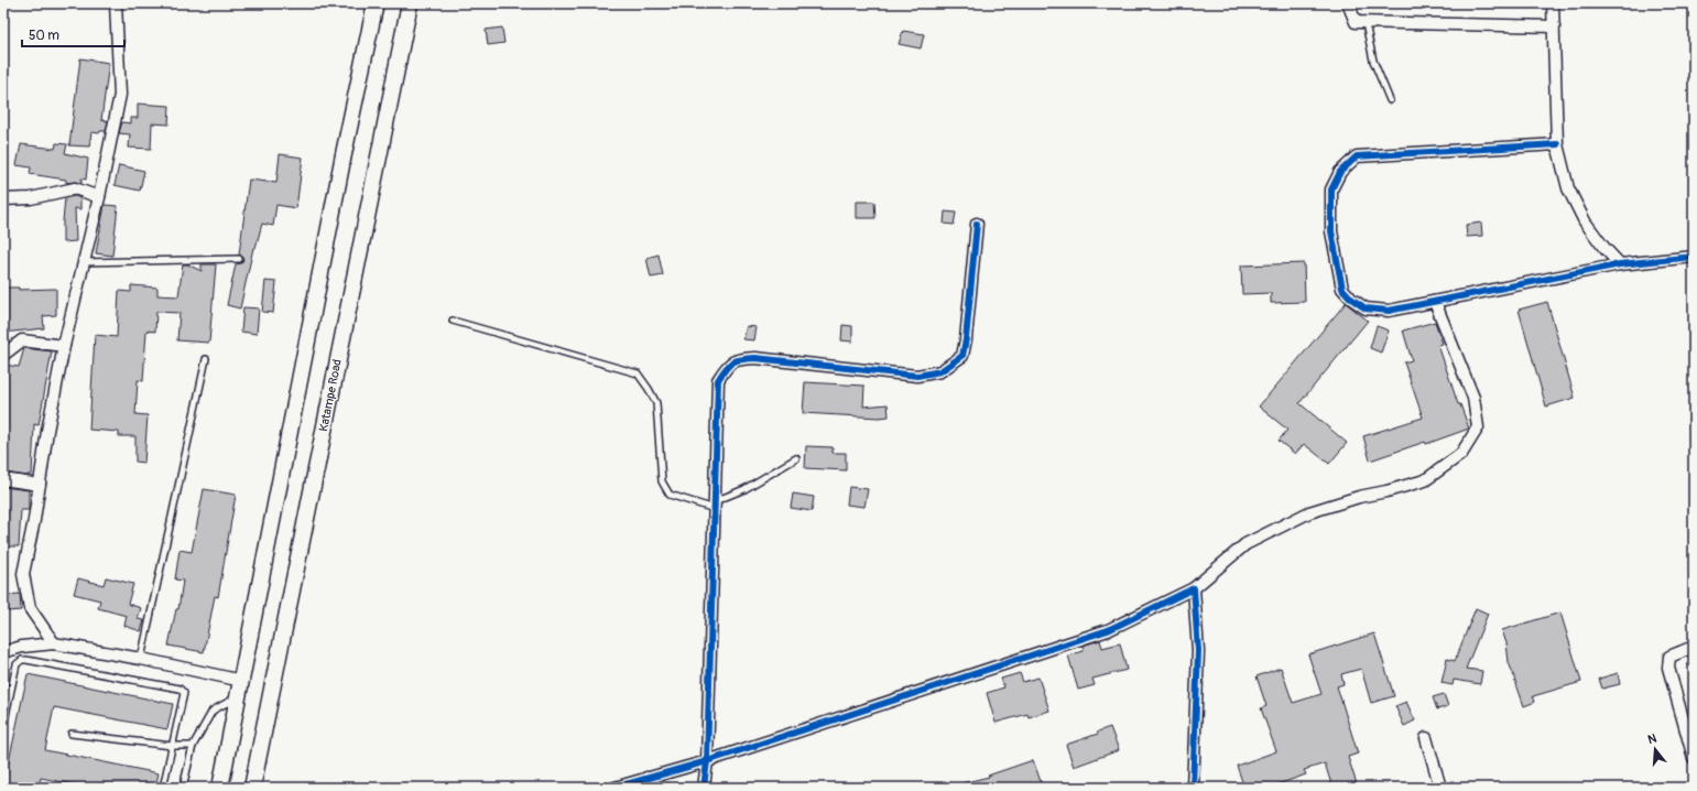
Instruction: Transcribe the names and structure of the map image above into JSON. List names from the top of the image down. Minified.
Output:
{"streets":{"main road":["Katampe Road"]},"scale_bar":"50 m","north":"top"}
